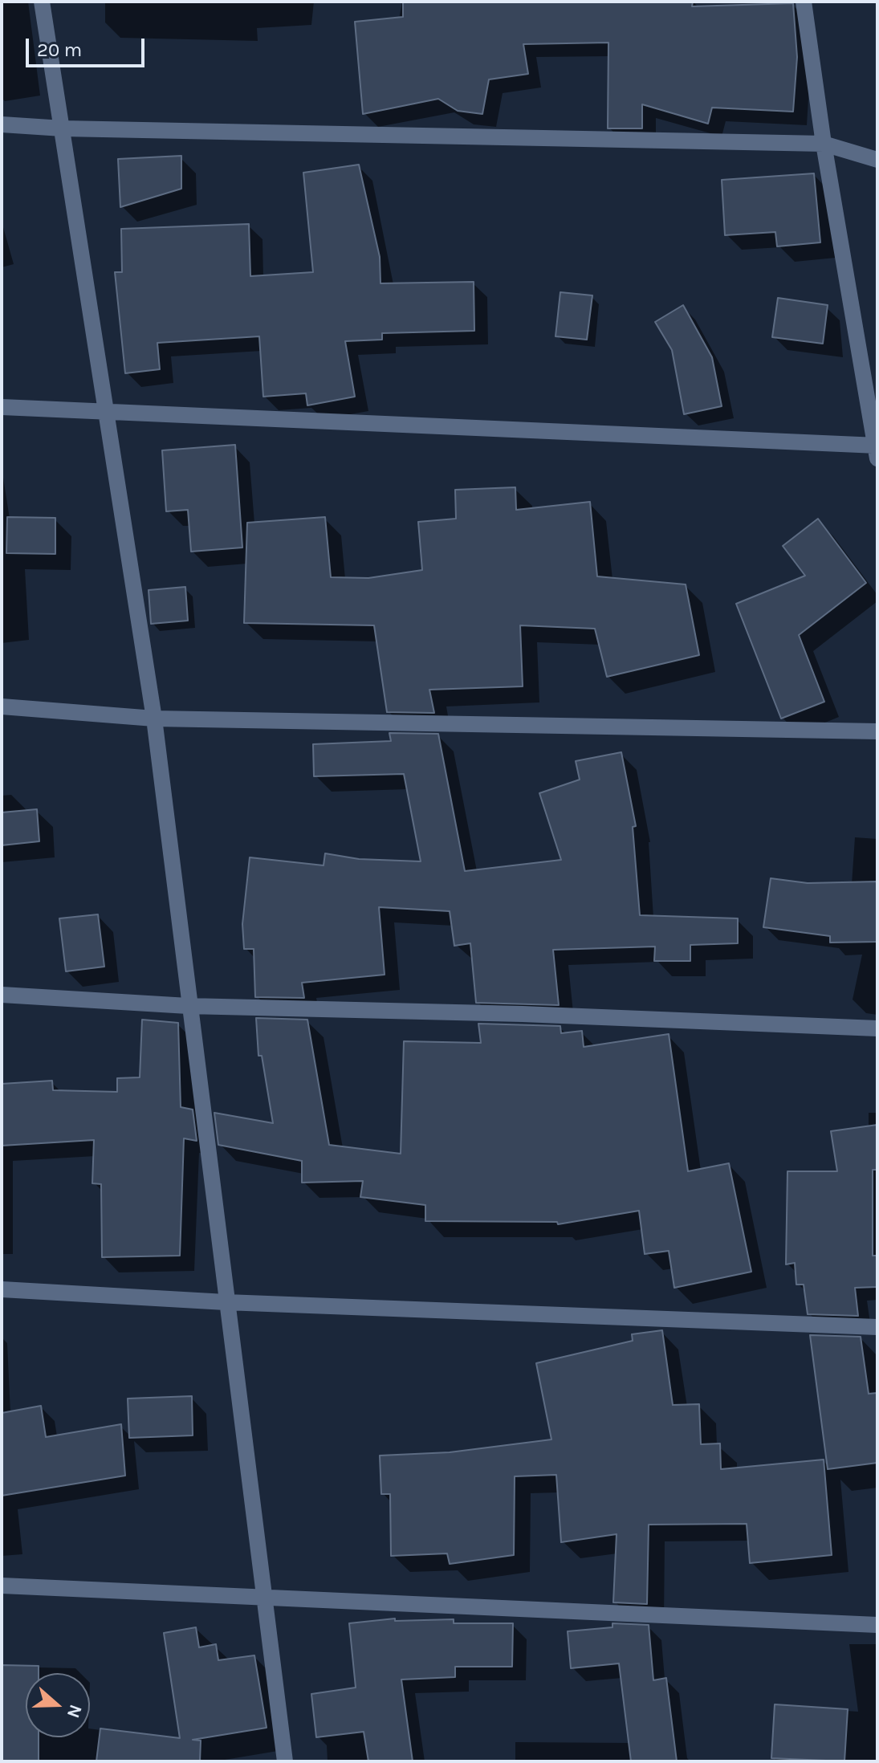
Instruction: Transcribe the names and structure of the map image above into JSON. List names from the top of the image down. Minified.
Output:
{"scale_bar":"20 m","north":"right"}
